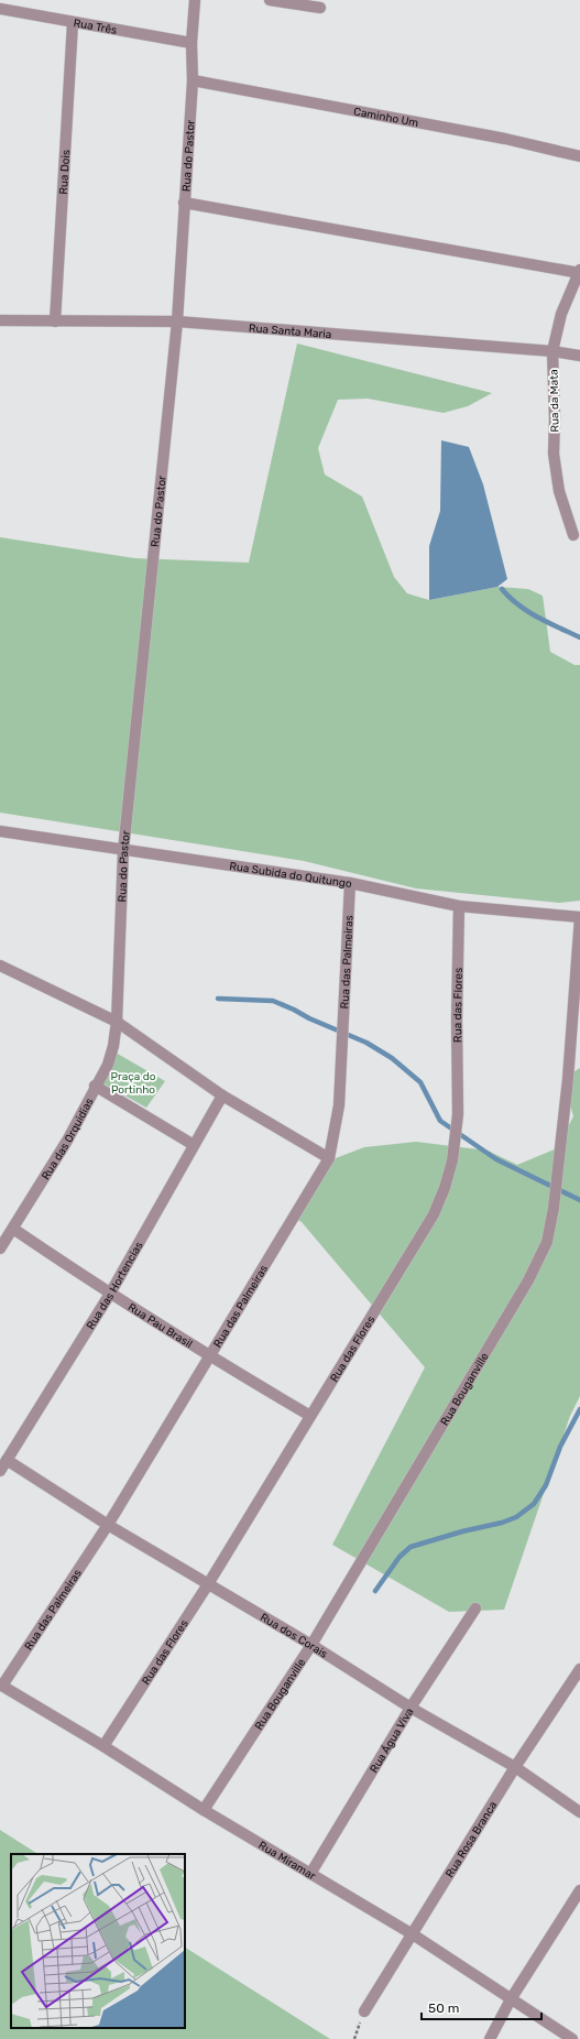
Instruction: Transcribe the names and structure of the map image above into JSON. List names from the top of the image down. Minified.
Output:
{"streets":{"street":["Rua Três","Caminho Um","Rua do Pastor","Rua Dois","Rua Santa Maria","Rua da Mata","Rua Subida do Quitungo","Rua das Palmeiras","Rua das Flores","Rua das Orquidias","Rua das Hortencias","Rua Pau Brasil","Rua Bouganville","Rua dos Corais","Rua Água Viva","Rua Rosa Branca","Rua Miramar"]},"crossings":[["Rua Três","Rua do Pastor"],["Rua Três","Rua Dois"],["Caminho Um","Rua do Pastor"],["Rua do Pastor","Rua Santa Maria"],["Rua do Pastor","Rua Subida do Quitungo"],["Rua do Pastor","Rua das Orquidias"],["Rua Dois","Rua Santa Maria"],["Rua Santa Maria","Rua da Mata"],["Rua Subida do Quitungo","Rua das Palmeiras"],["Rua Subida do Quitungo","Rua das Flores"],["Rua Subida do Quitungo","Rua Bouganville"],["Rua das Palmeiras","Rua Pau Brasil"],["Rua das Palmeiras","Rua dos Corais"],["Rua das Palmeiras","Rua Miramar"],["Rua das Flores","Rua Pau Brasil"],["Rua das Flores","Rua dos Corais"],["Rua das Flores","Rua Miramar"],["Rua das Orquidias","Rua Pau Brasil"],["Rua das Hortencias","Rua Pau Brasil"],["Rua das Hortencias","Rua dos Corais"],["Rua Bouganville","Rua dos Corais"],["Rua Bouganville","Rua Miramar"],["Rua dos Corais","Rua Água Viva"],["Rua dos Corais","Rua Rosa Branca"],["Rua Água Viva","Rua Miramar"],["Rua Rosa Branca","Rua Miramar"]],"parks":["Praça do Portinho"],"scale_bar":"50 m"}
